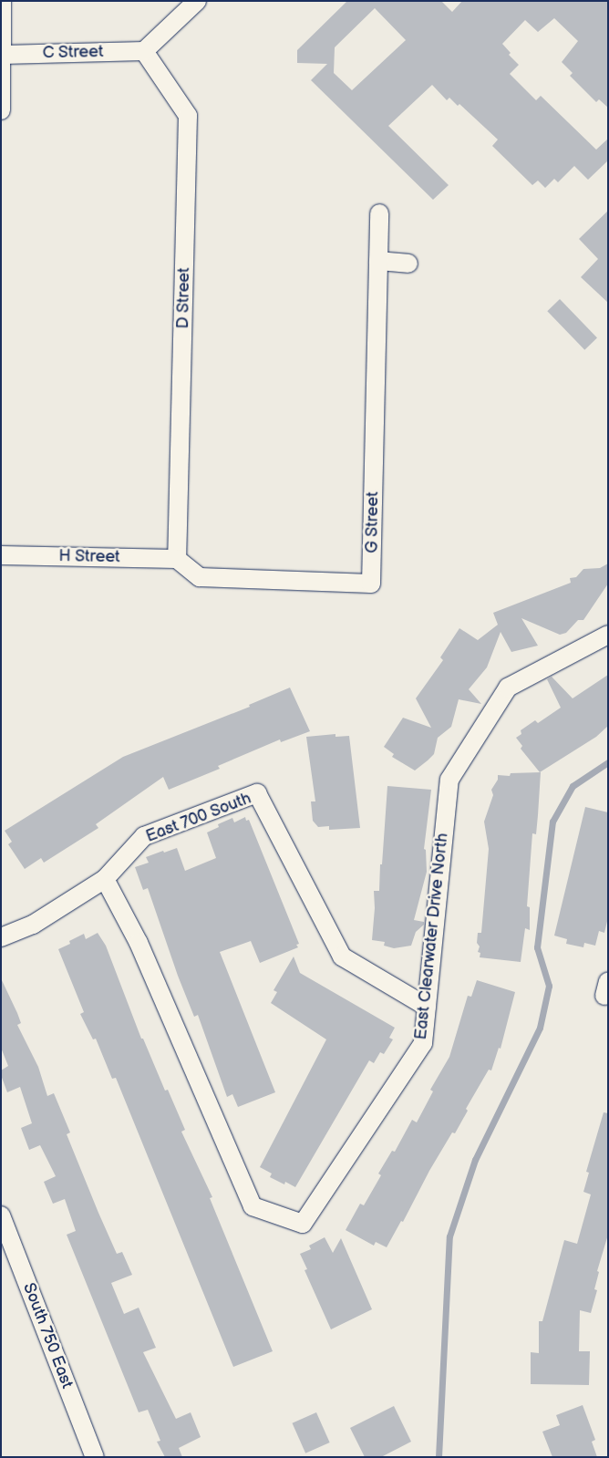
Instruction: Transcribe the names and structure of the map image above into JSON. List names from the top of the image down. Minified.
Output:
{"streets":{"street":["C Street","D Street","G Street","H Street","East 700 South","East Clearwater Drive North","South 750 East"]},"crossings":[["C Street","D Street"],["D Street","G Street"],["D Street","H Street"],["G Street","H Street"],["East 700 South","East Clearwater Drive North"]]}
